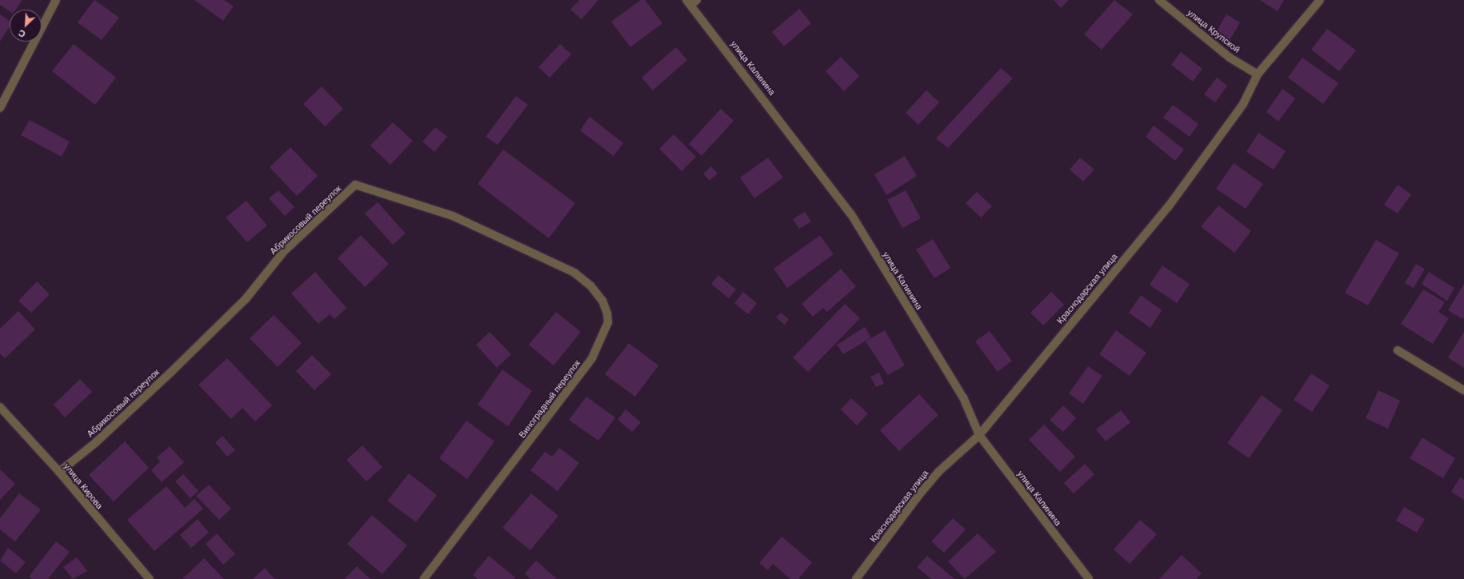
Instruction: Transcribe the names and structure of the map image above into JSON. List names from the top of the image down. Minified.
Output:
{"streets":{"street":["улица Крупской","улица Калинина","Абрикосовый переулок","Краснодарская улица","Виноградный переулок","улица Кирова"]},"crossings":[["улица Крупской","Краснодарская улица"],["улица Калинина","Краснодарская улица"],["Абрикосовый переулок","Виноградный переулок"],["Абрикосовый переулок","улица Кирова"]],"north":"bottom left"}
